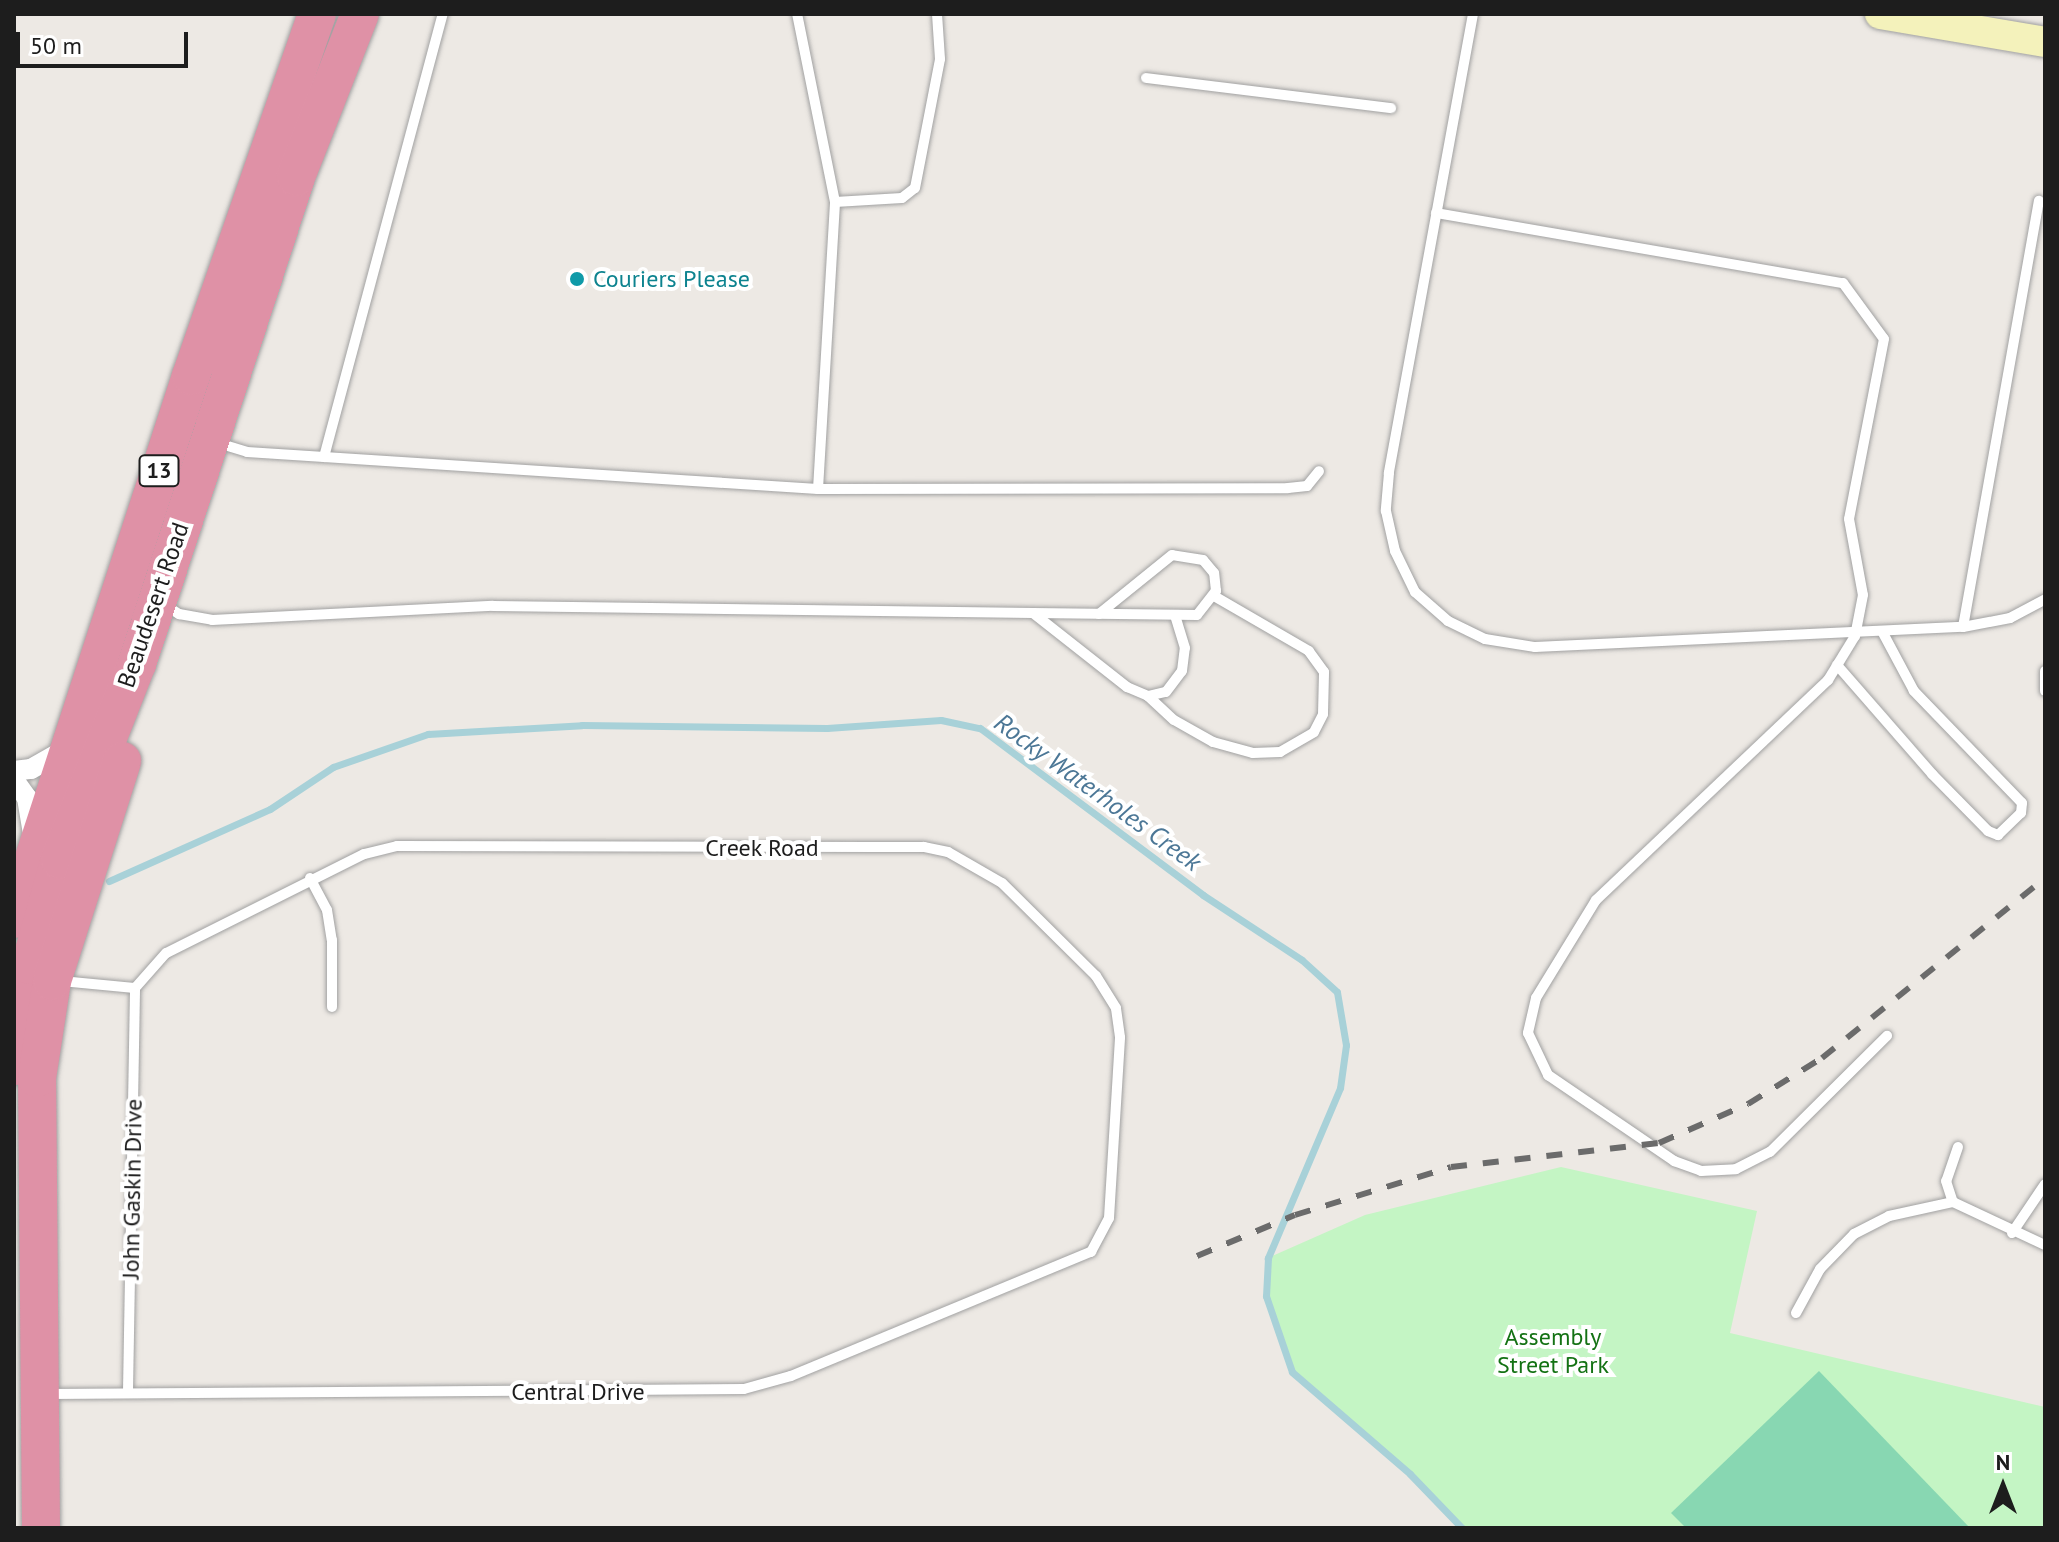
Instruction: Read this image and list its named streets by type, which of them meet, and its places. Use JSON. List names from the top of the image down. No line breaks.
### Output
{"streets":{"highway":["13","Beaudesert Road"],"lane":["Creek Road","John Gaskin Drive","Central Drive"]},"crossings":[["Creek Road","John Gaskin Drive"],["Creek Road","Central Drive"],["John Gaskin Drive","Central Drive"]],"water":["Rocky Waterholes Creek"],"parks":["Assembly Street Park"],"places":["Couriers Please"],"scale_bar":"50 m","north":"top"}
